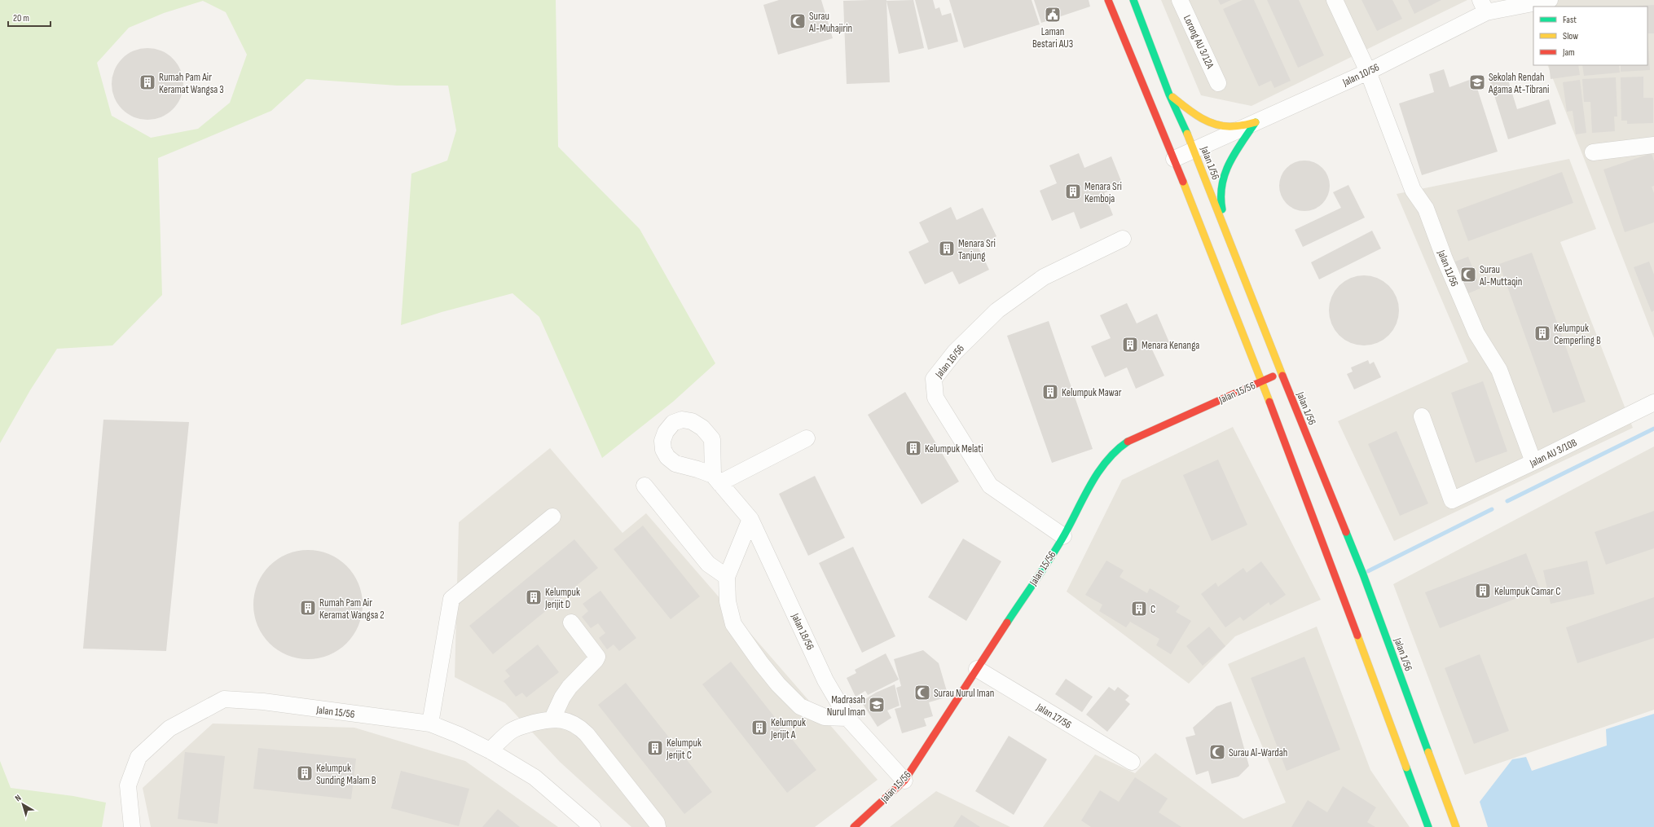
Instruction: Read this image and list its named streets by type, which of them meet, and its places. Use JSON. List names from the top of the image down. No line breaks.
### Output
{"streets":{"main road":["Jalan 1/56","Jalan 15/56"],"street":["Lorong AU 3/12A","Jalan 10/56","Jalan 11/56","Jalan 16/56","Jalan AU 3/10B","Jalan 18/56","Jalan 17/56"]},"crossings":[["Jalan 10/56","Jalan 1/56"],["Jalan 10/56","Jalan 11/56"],["Jalan 1/56","Jalan 15/56"],["Jalan 11/56","Jalan AU 3/10B"],["Jalan 16/56","Jalan 15/56"],["Jalan 15/56","Jalan 18/56"],["Jalan 15/56","Jalan 17/56"]],"places":{"public building":["Laman Bestari AU3"],"mosque":["Surau Al-Muhajirin","Surau Al-Muttaqin","Surau Nurul Iman","Surau Al-Wardah"],"building":["Rumah Pam Air Keramat Wangsa 3","Menara Sri Kemboja","Menara Sri Tanjung","Kelumpuk Cemperling B","Menara Kenanga","Kelumpuk Mawar","Kelumpuk Melati","Kelumpuk Camar C","Kelumpuk Jerijit D","Rumah Pam Air Keramat Wangsa 2","C","Kelumpuk Jerijit A","Kelumpuk Jerijit C","Kelumpuk Sunding Malam B"],"school or university":["Sekolah Rendah Agama At-Tibrani","Madrasah Nurul Iman"]},"legend":["Fast","Slow","Jam"],"scale_bar":"20 m","north":"top left"}
